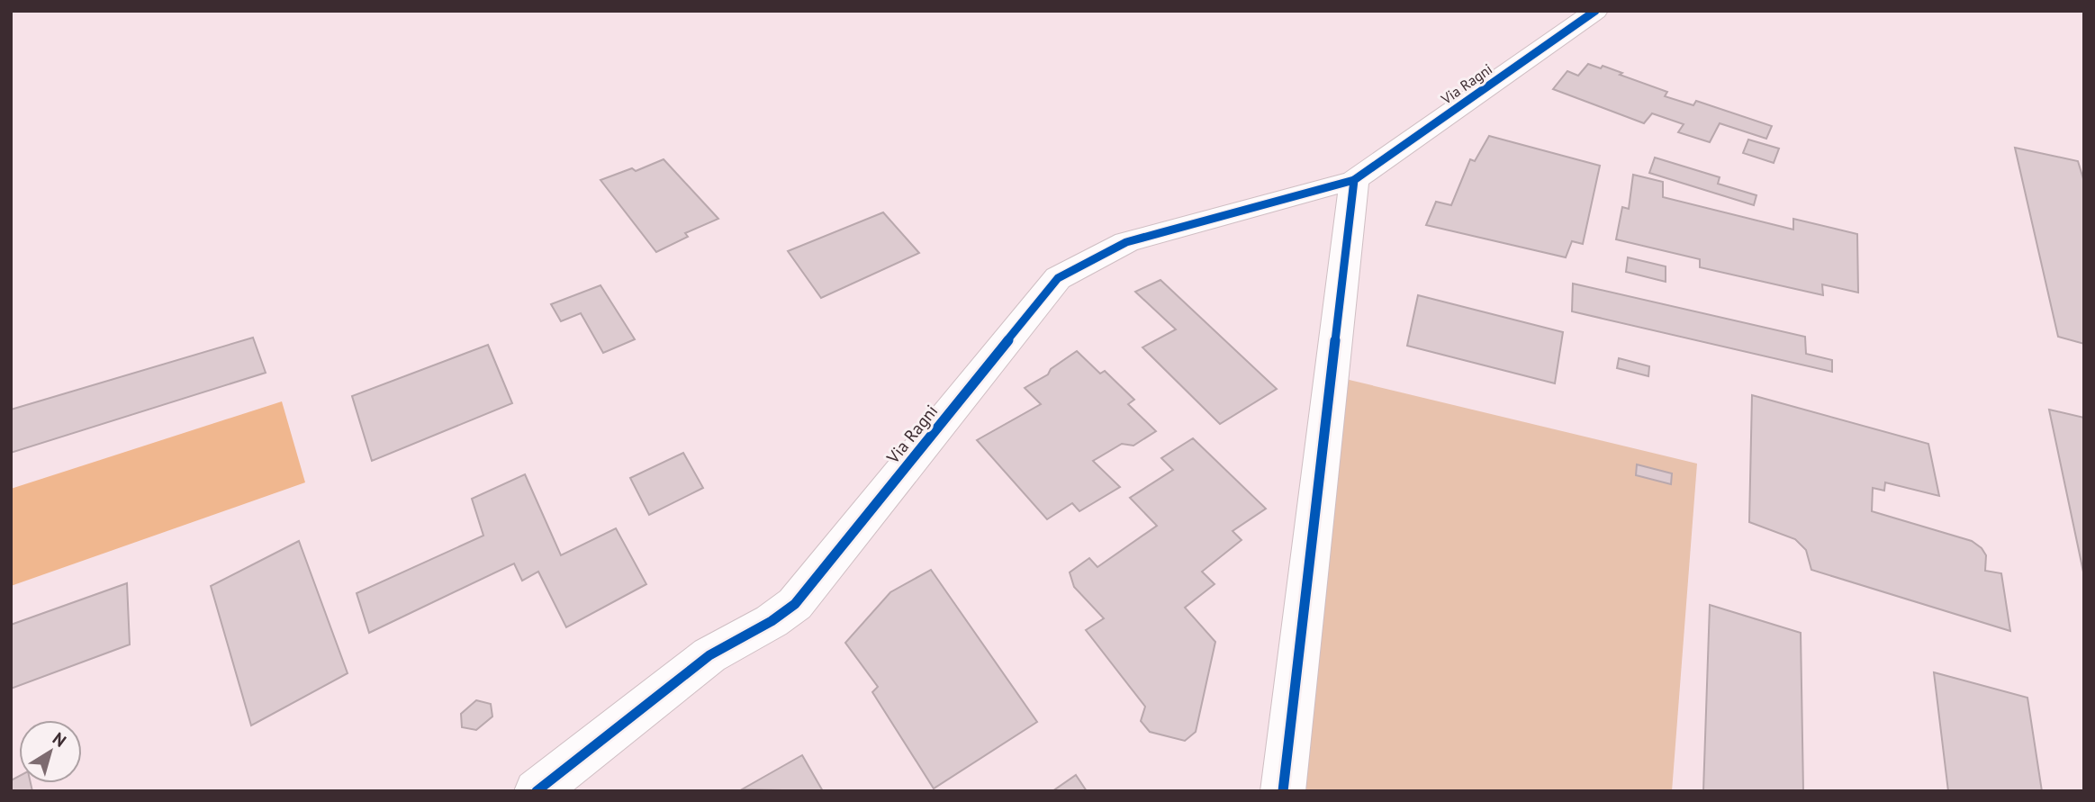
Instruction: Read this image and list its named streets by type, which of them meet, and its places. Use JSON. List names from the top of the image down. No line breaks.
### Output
{"streets":{"street":["Via Ragni"]},"north":"top right"}
